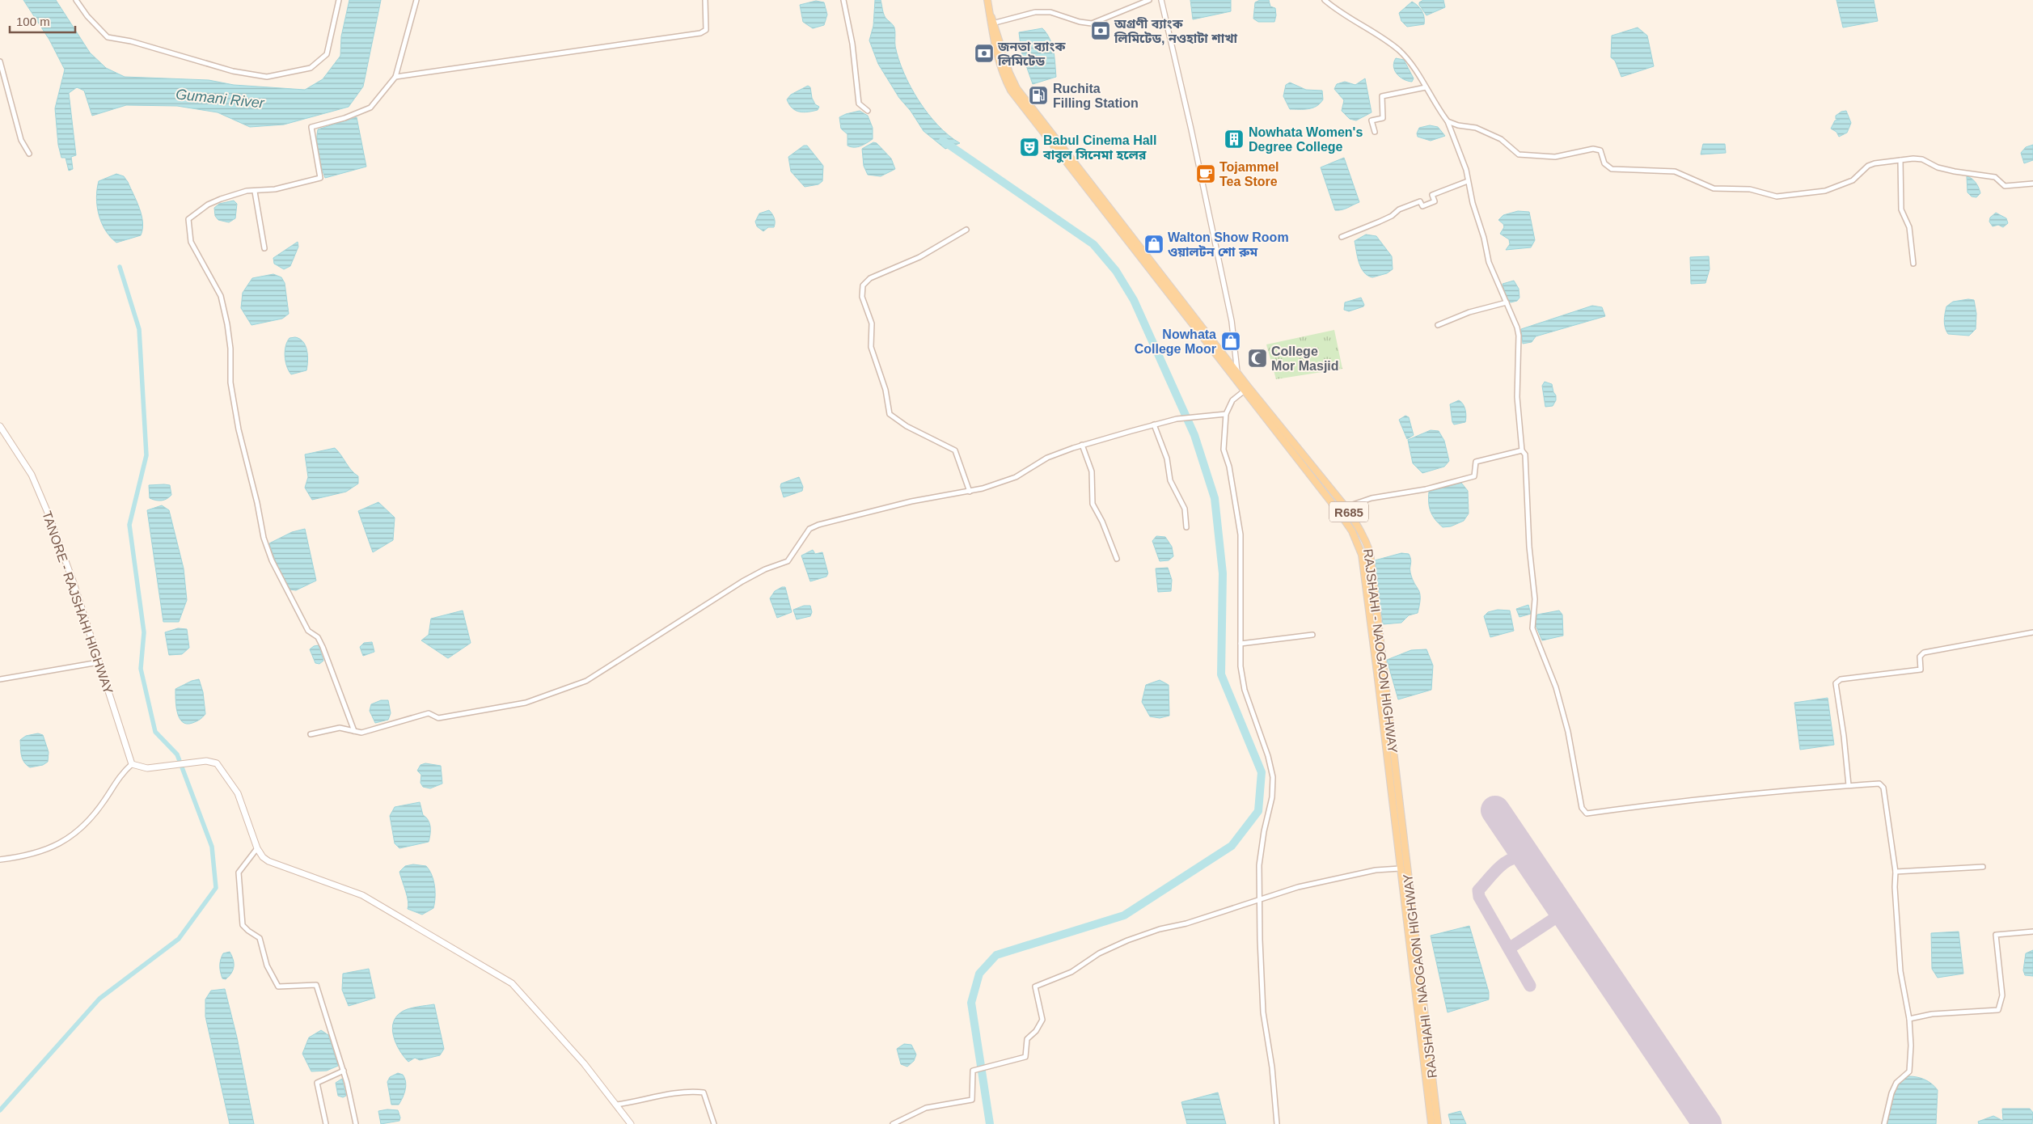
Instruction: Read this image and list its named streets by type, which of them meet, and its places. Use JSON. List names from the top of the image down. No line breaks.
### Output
{"streets":{"main road":["R685","TANORE - RAJSHAHI HIGHWAY","RAJSHAHI - NAOGAON HIGHWAY"]},"water":["Gumani River"],"places":{"bank":["অগ্রণী ব্যাংক লিমিটেড, নওহাটা শাখা","জনতা ব্যাংক লিমিটেড"],"fuel station":["Ruchita Filling Station"],"building":["Nowhata Women's Degree College"],"theatre":["Babul Cinema Hall বাবুল সিনেমা হলের"],"cafe":["Tojammel Tea Store"],"shop":["Walton Show Room ওয়ালটন শো রুম","Nowhata College Moor"],"mosque":["College Mor Masjid"]},"scale_bar":"100 m"}
